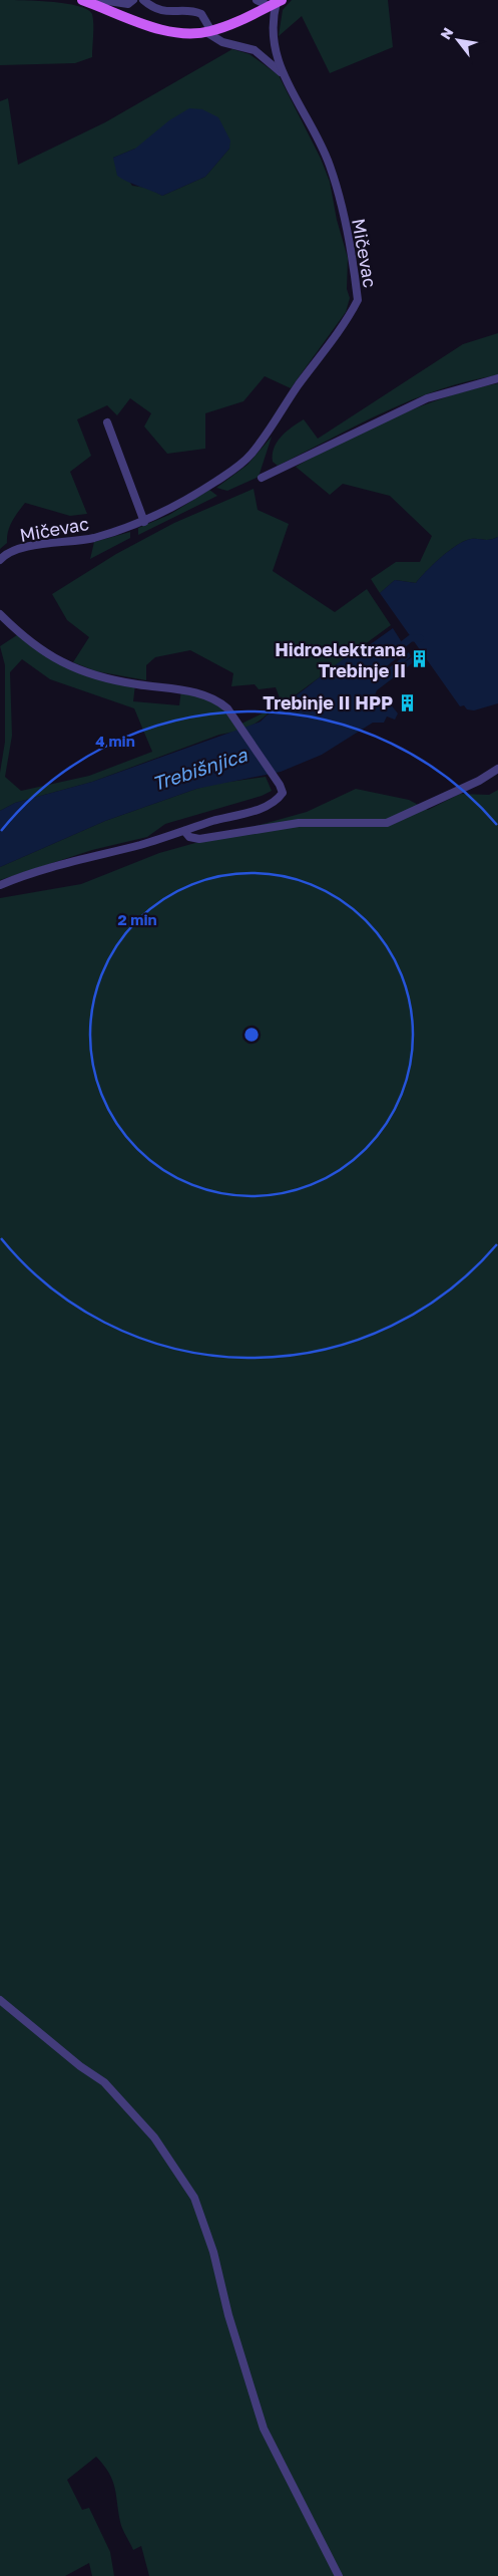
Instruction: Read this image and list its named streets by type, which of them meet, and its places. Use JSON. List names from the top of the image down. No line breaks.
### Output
{"streets":{"street":["Mičevac"]},"water":["Trebišnjica"],"places":{"building":["Hidroelektrana Trebinje II","Trebinje II HPP"]},"north":"top left","rings":["4 min","2 min"]}
